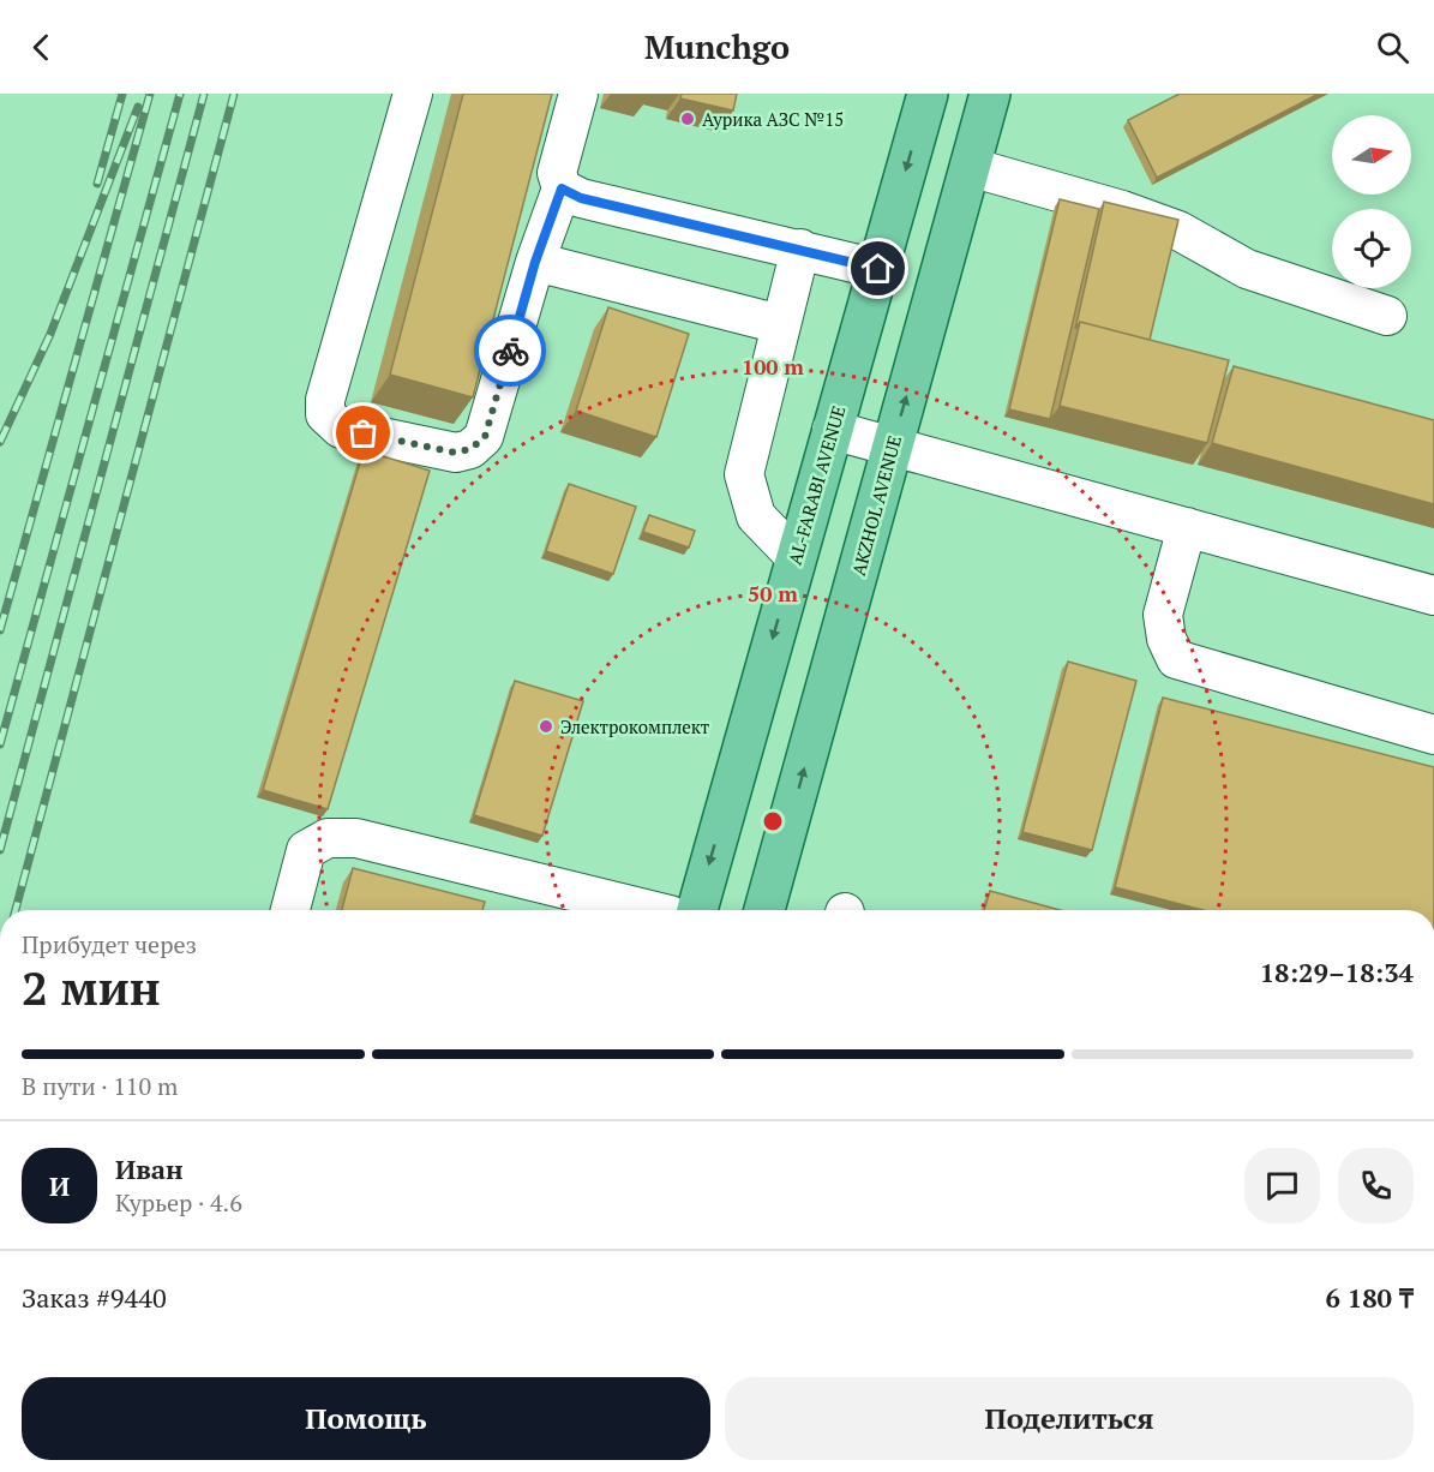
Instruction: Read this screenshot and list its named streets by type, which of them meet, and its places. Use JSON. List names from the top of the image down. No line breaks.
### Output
{"streets":{"main road":["AL-FARABI AVENUE","AKZHOL AVENUE"]},"one_way":["AL-FARABI AVENUE","AKZHOL AVENUE"],"places":["Аурика АЗС №15","Электрокомплект"],"north":"right","page":{"header":"Munchgo","heading":["2 мин","Прибудет через","18:29–18:34"],"panel":["Иван","Курьер · 4.6","Заказ #9440","6 180 ₸"],"bar":"В пути · 110 m","round":"И","buttons":["Помощь","Поделиться"]},"rings":["100 m","50 m"]}
